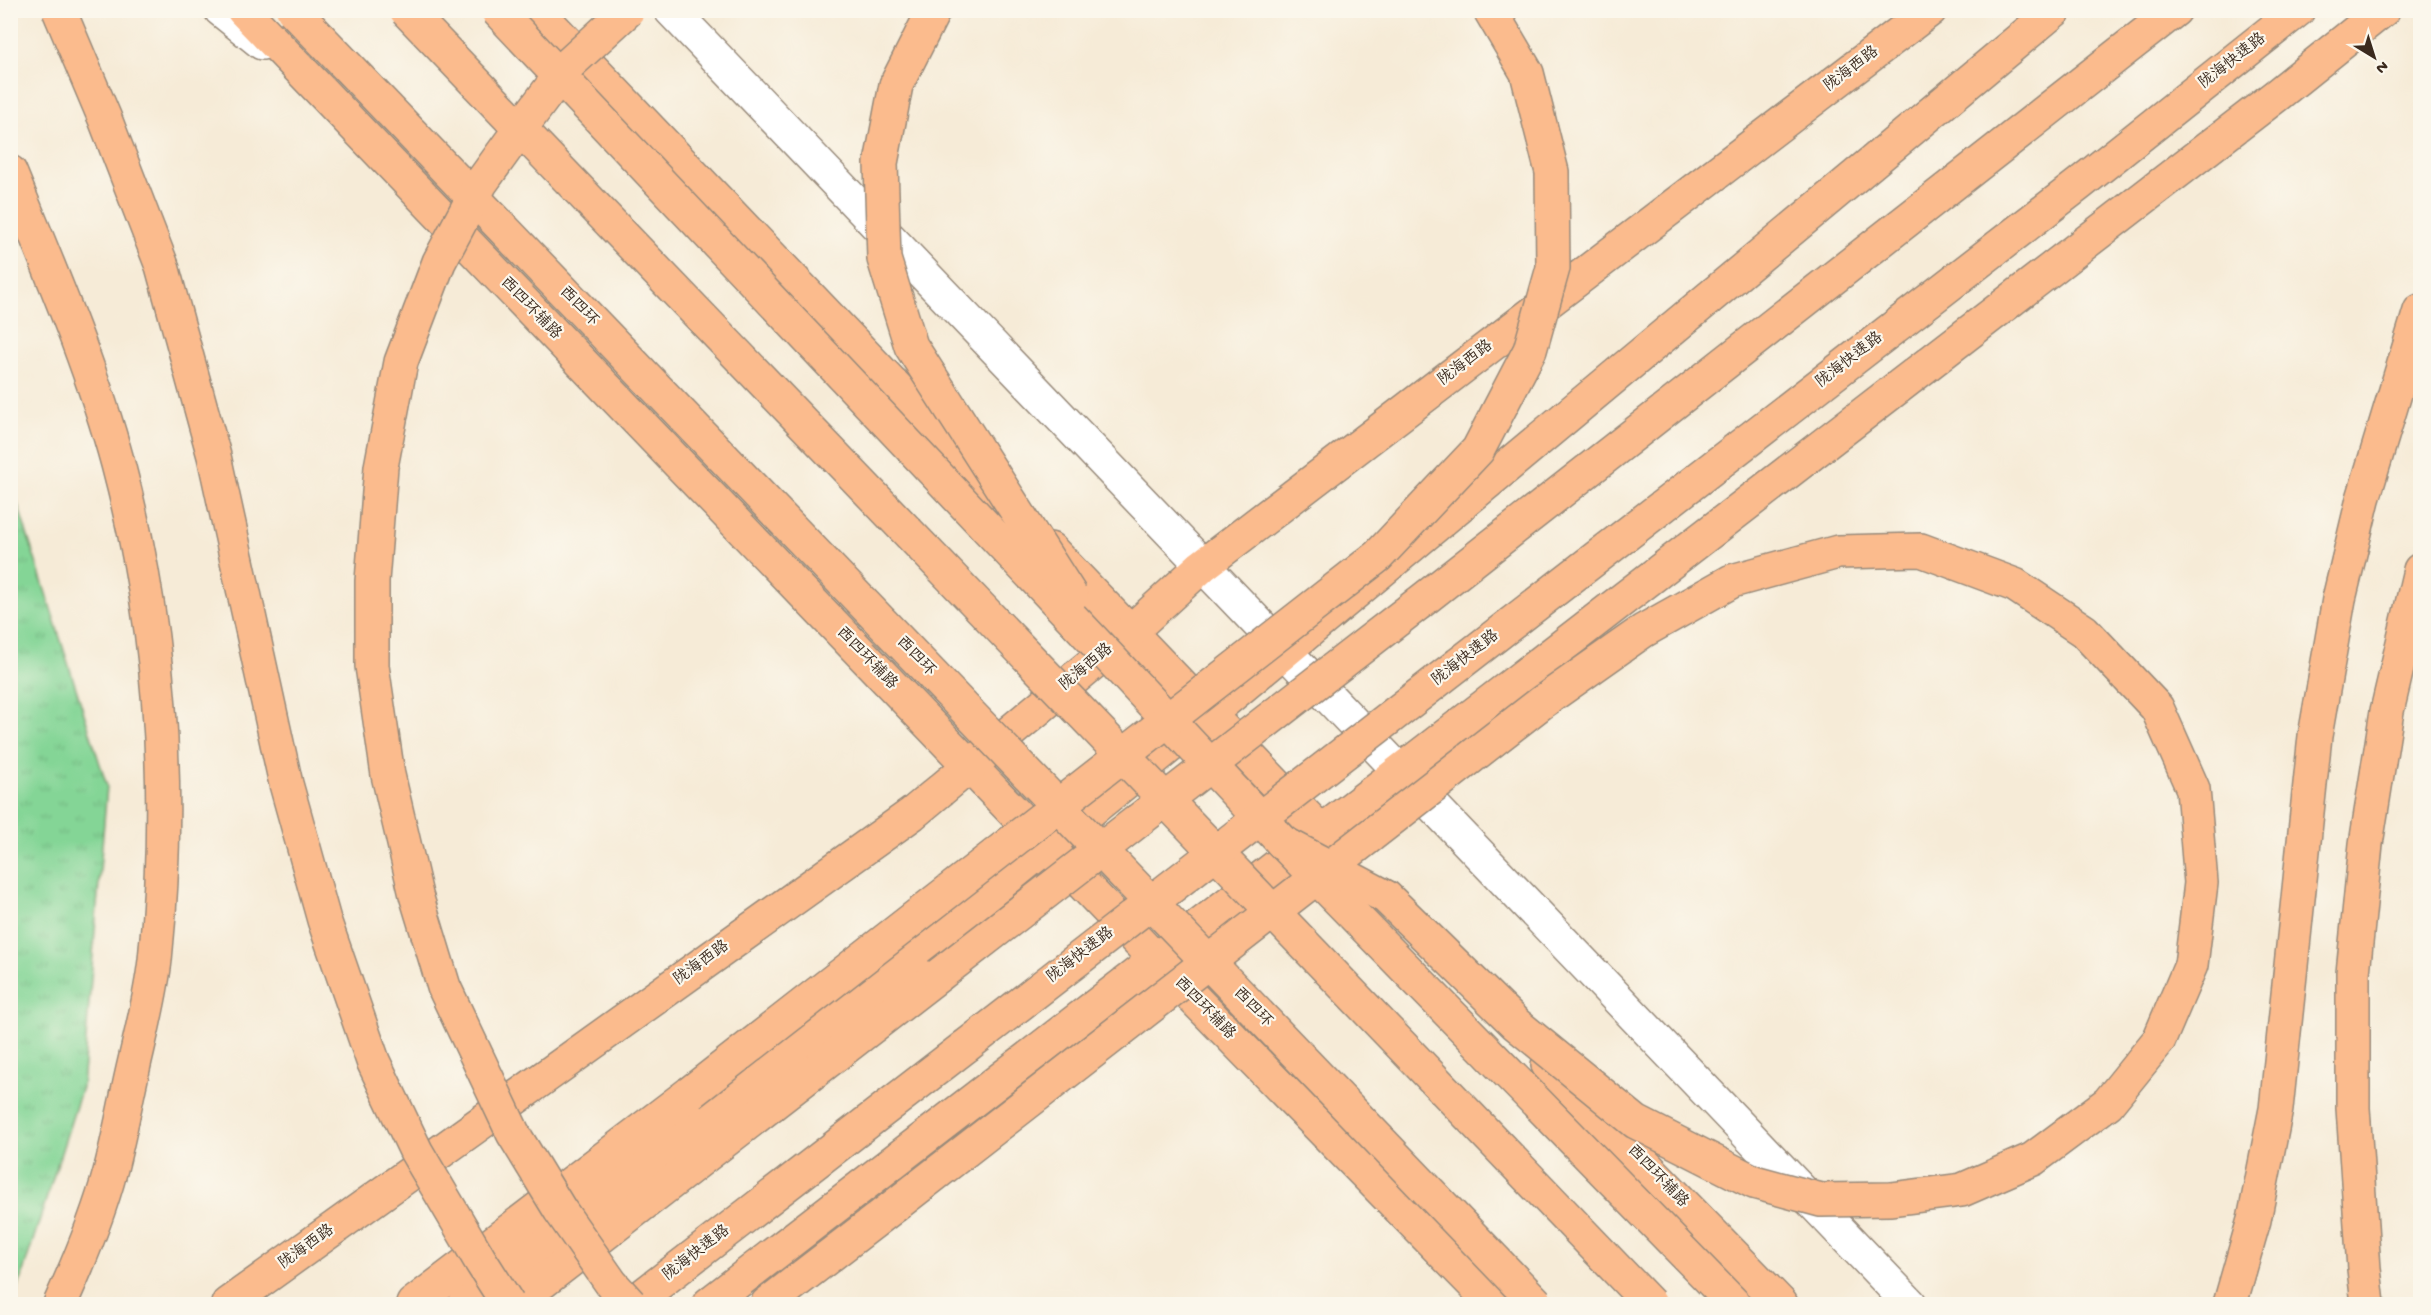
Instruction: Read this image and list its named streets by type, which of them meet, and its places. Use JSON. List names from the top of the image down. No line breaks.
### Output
{"streets":{"main road":["陇海快速路","陇海西路","西四环","西四环辅路"]},"crossings":[["陇海西路","西四环辅路"]],"north":"bottom right"}
